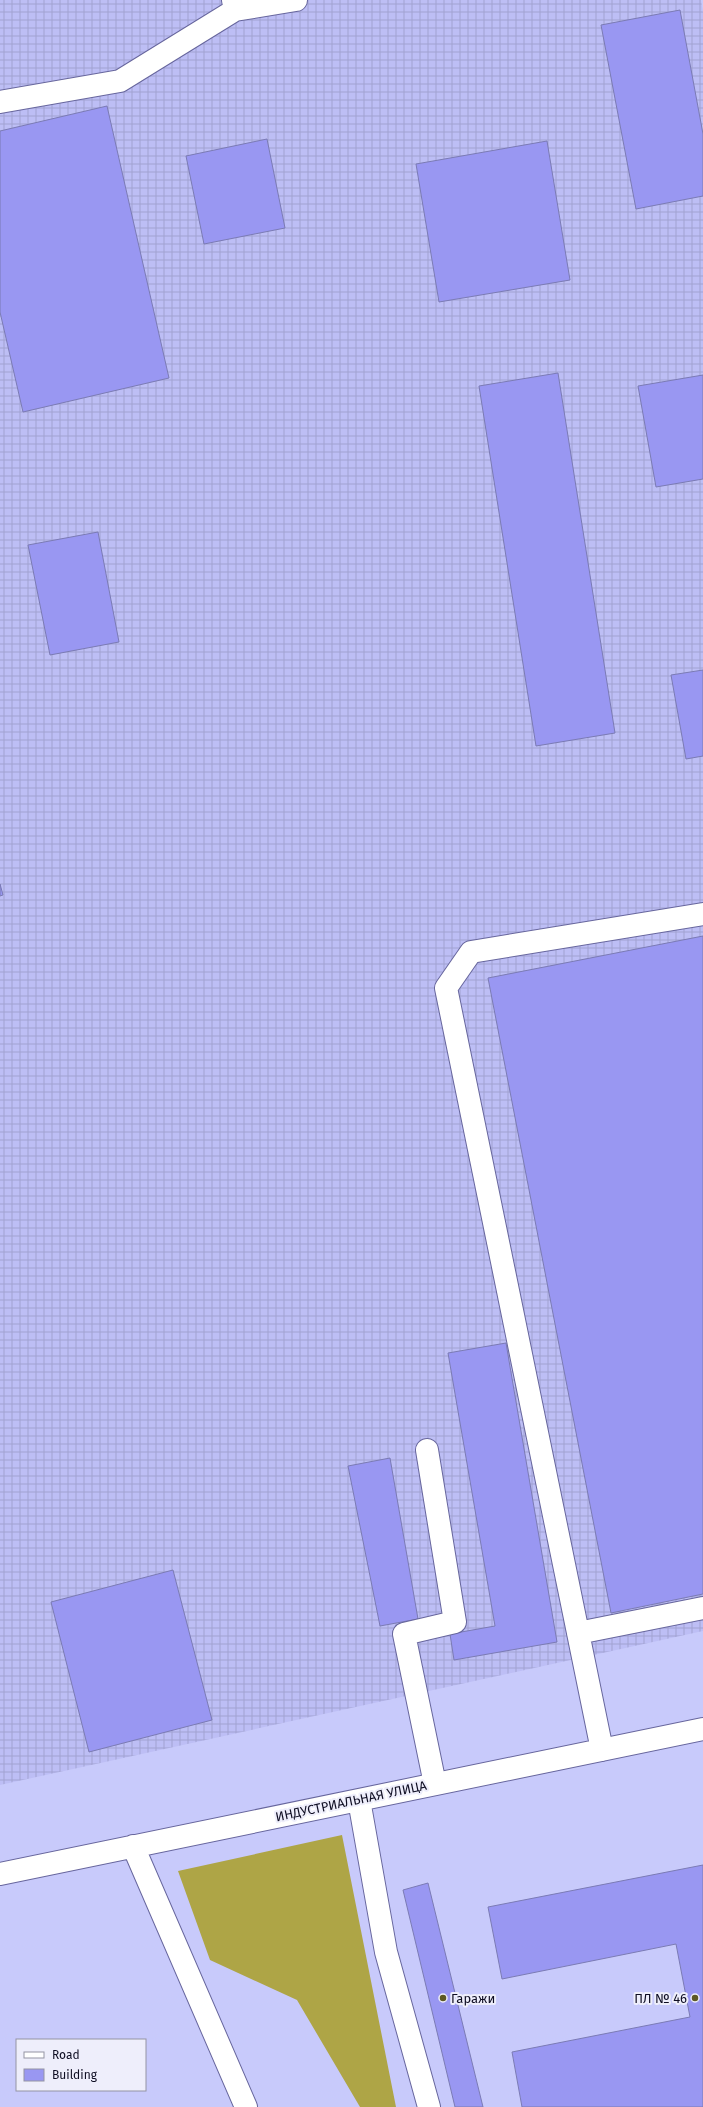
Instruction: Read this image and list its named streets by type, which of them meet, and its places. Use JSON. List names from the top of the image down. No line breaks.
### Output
{"streets":{"street":["ИНДУСТРИАЛЬНАЯ УЛИЦА"]},"places":["Гаражи","ПЛ № 46"],"legend":["Road","Building"]}
